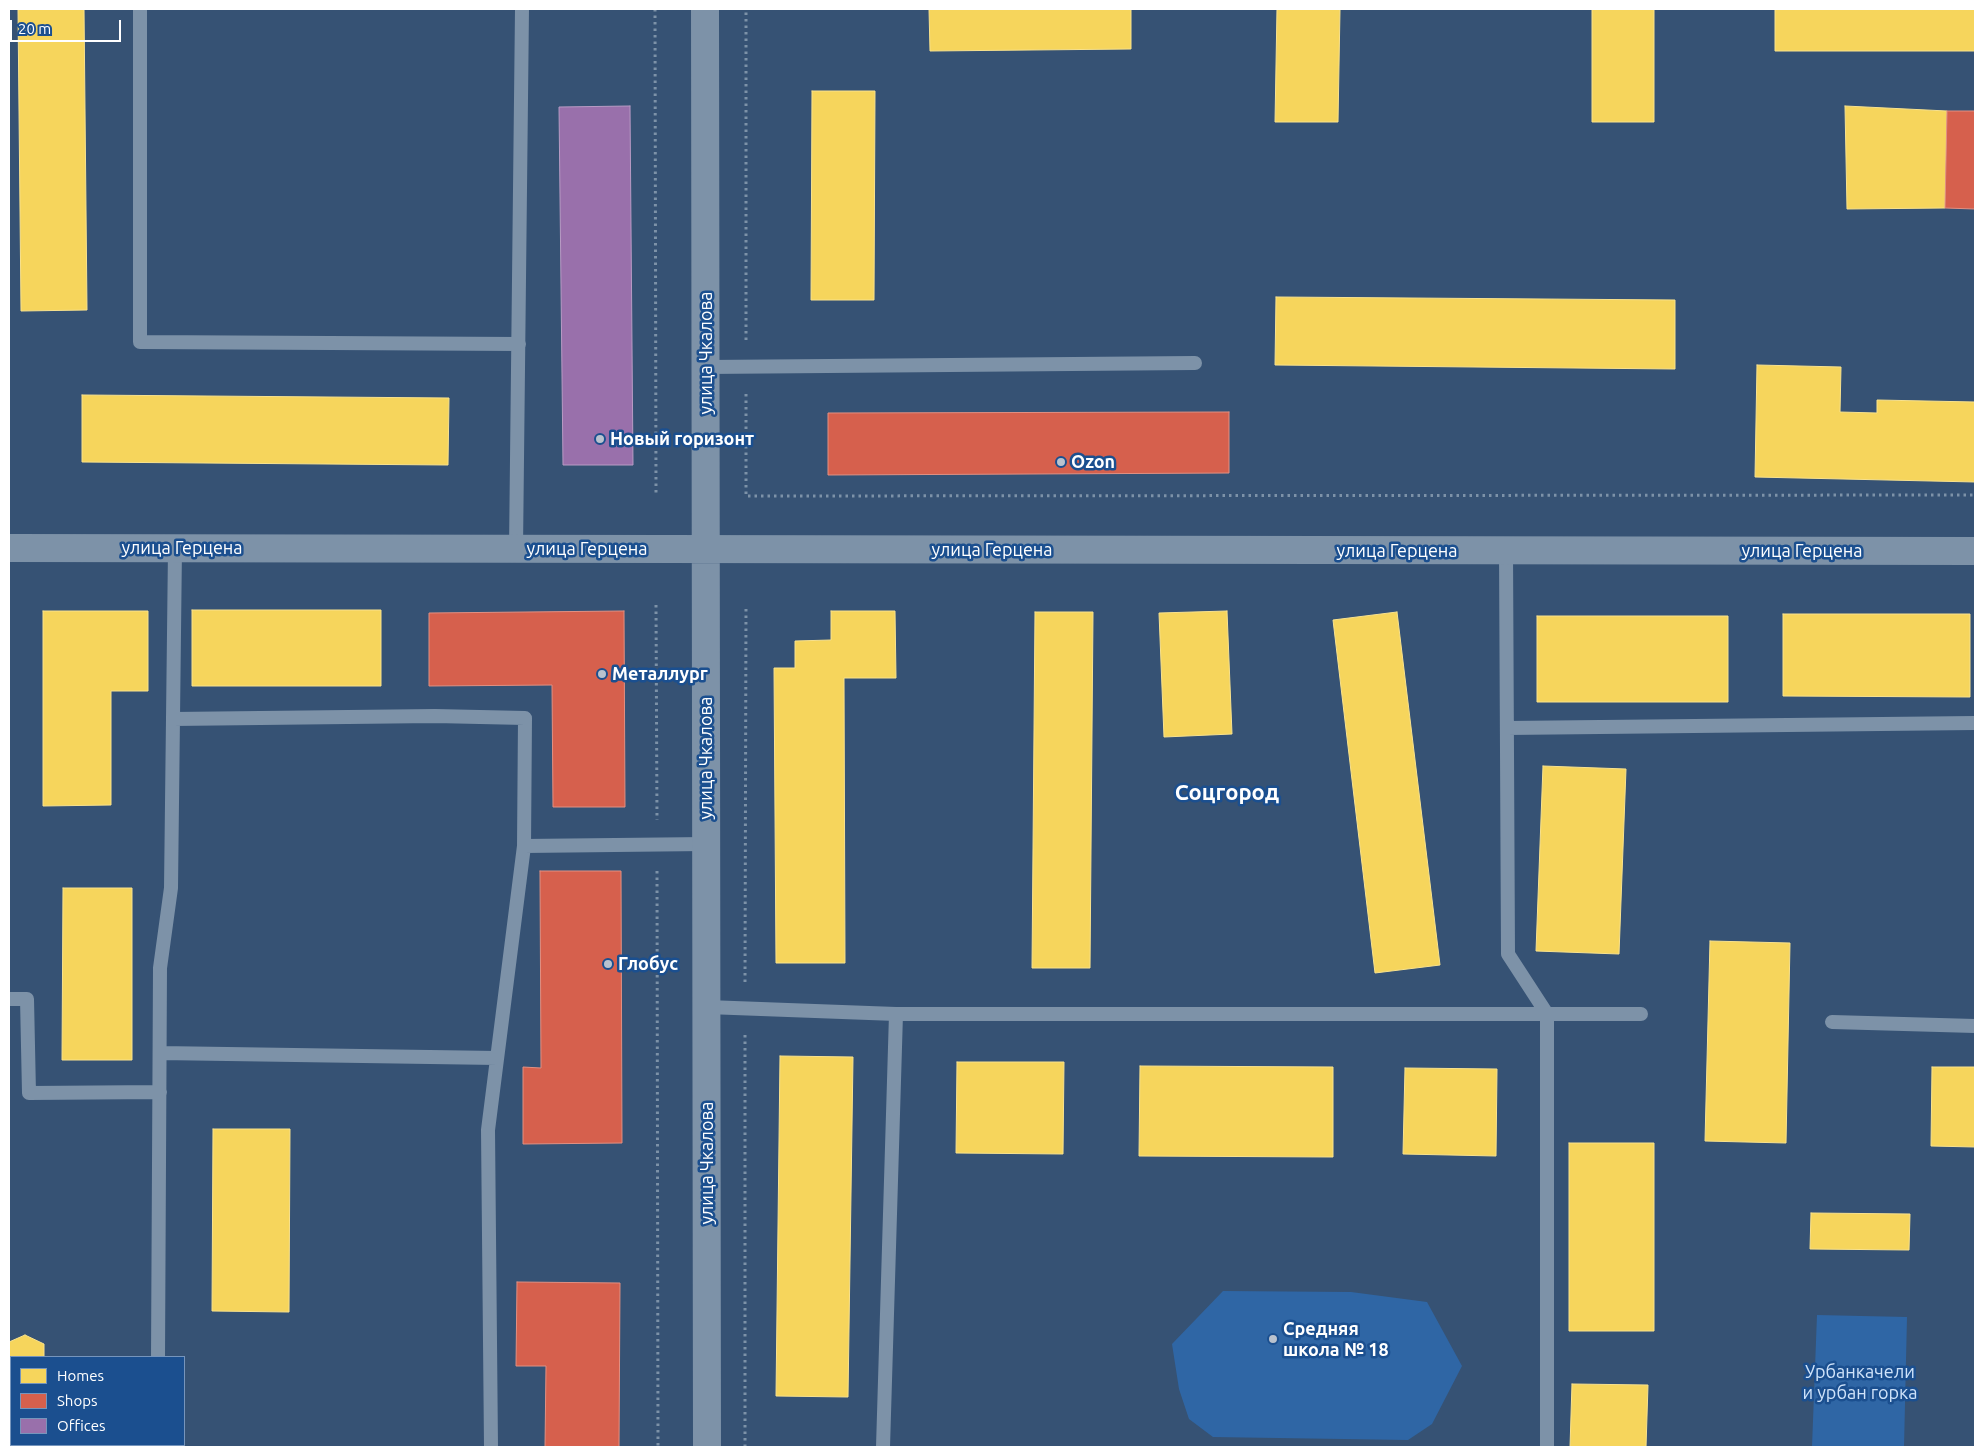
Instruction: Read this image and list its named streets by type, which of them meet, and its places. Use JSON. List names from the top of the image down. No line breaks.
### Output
{"streets":{"street":["улица Чкалова","улица Герцена"]},"crossings":[["улица Чкалова","улица Герцена"]],"districts":["Соцгород"],"parks":["Урбанкачели и урбан горка"],"places":["Новый горизонт","Ozon","Металлург","Глобус","Средняя школа № 18"],"legend":["Homes","Shops","Offices"],"scale_bar":"20 m"}
